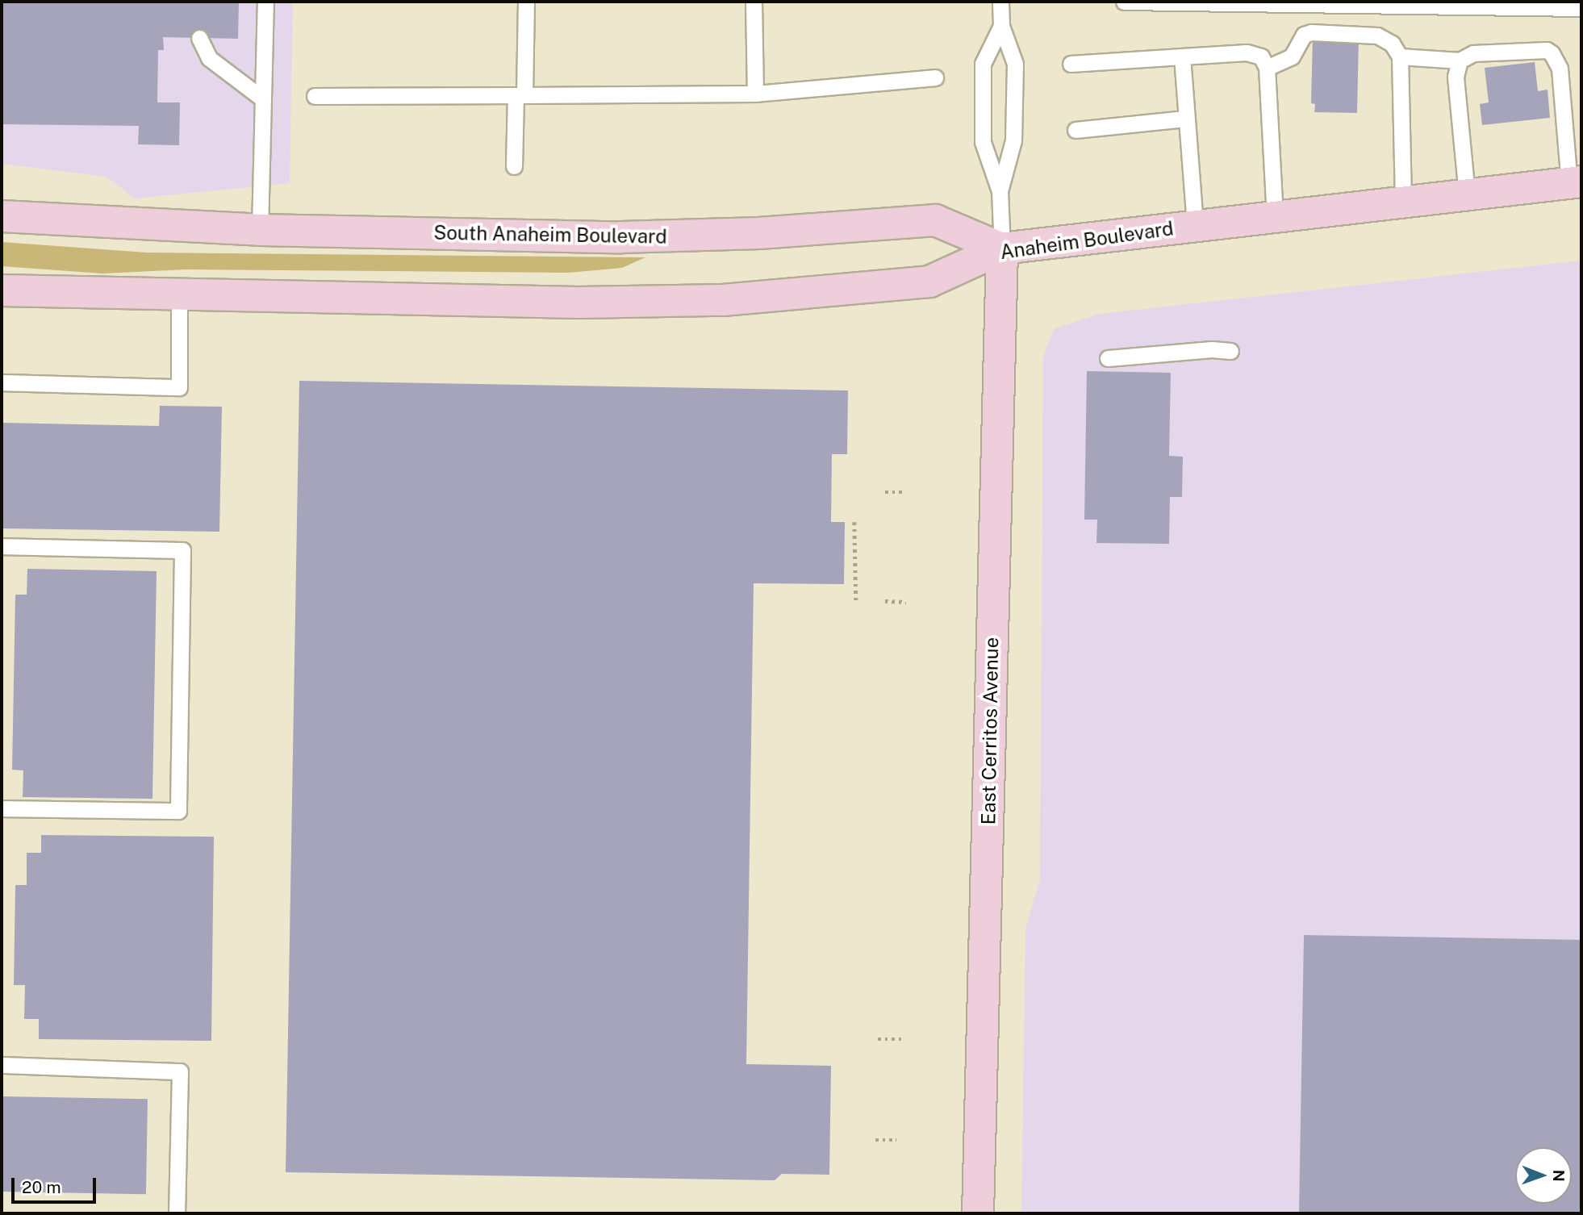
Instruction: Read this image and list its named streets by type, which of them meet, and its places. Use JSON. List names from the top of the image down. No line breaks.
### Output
{"streets":{"main road":["South Anaheim Boulevard","Anaheim Boulevard","East Cerritos Avenue"]},"crossings":[["South Anaheim Boulevard","Anaheim Boulevard"],["South Anaheim Boulevard","East Cerritos Avenue"],["Anaheim Boulevard","East Cerritos Avenue"]],"scale_bar":"20 m","north":"right"}
